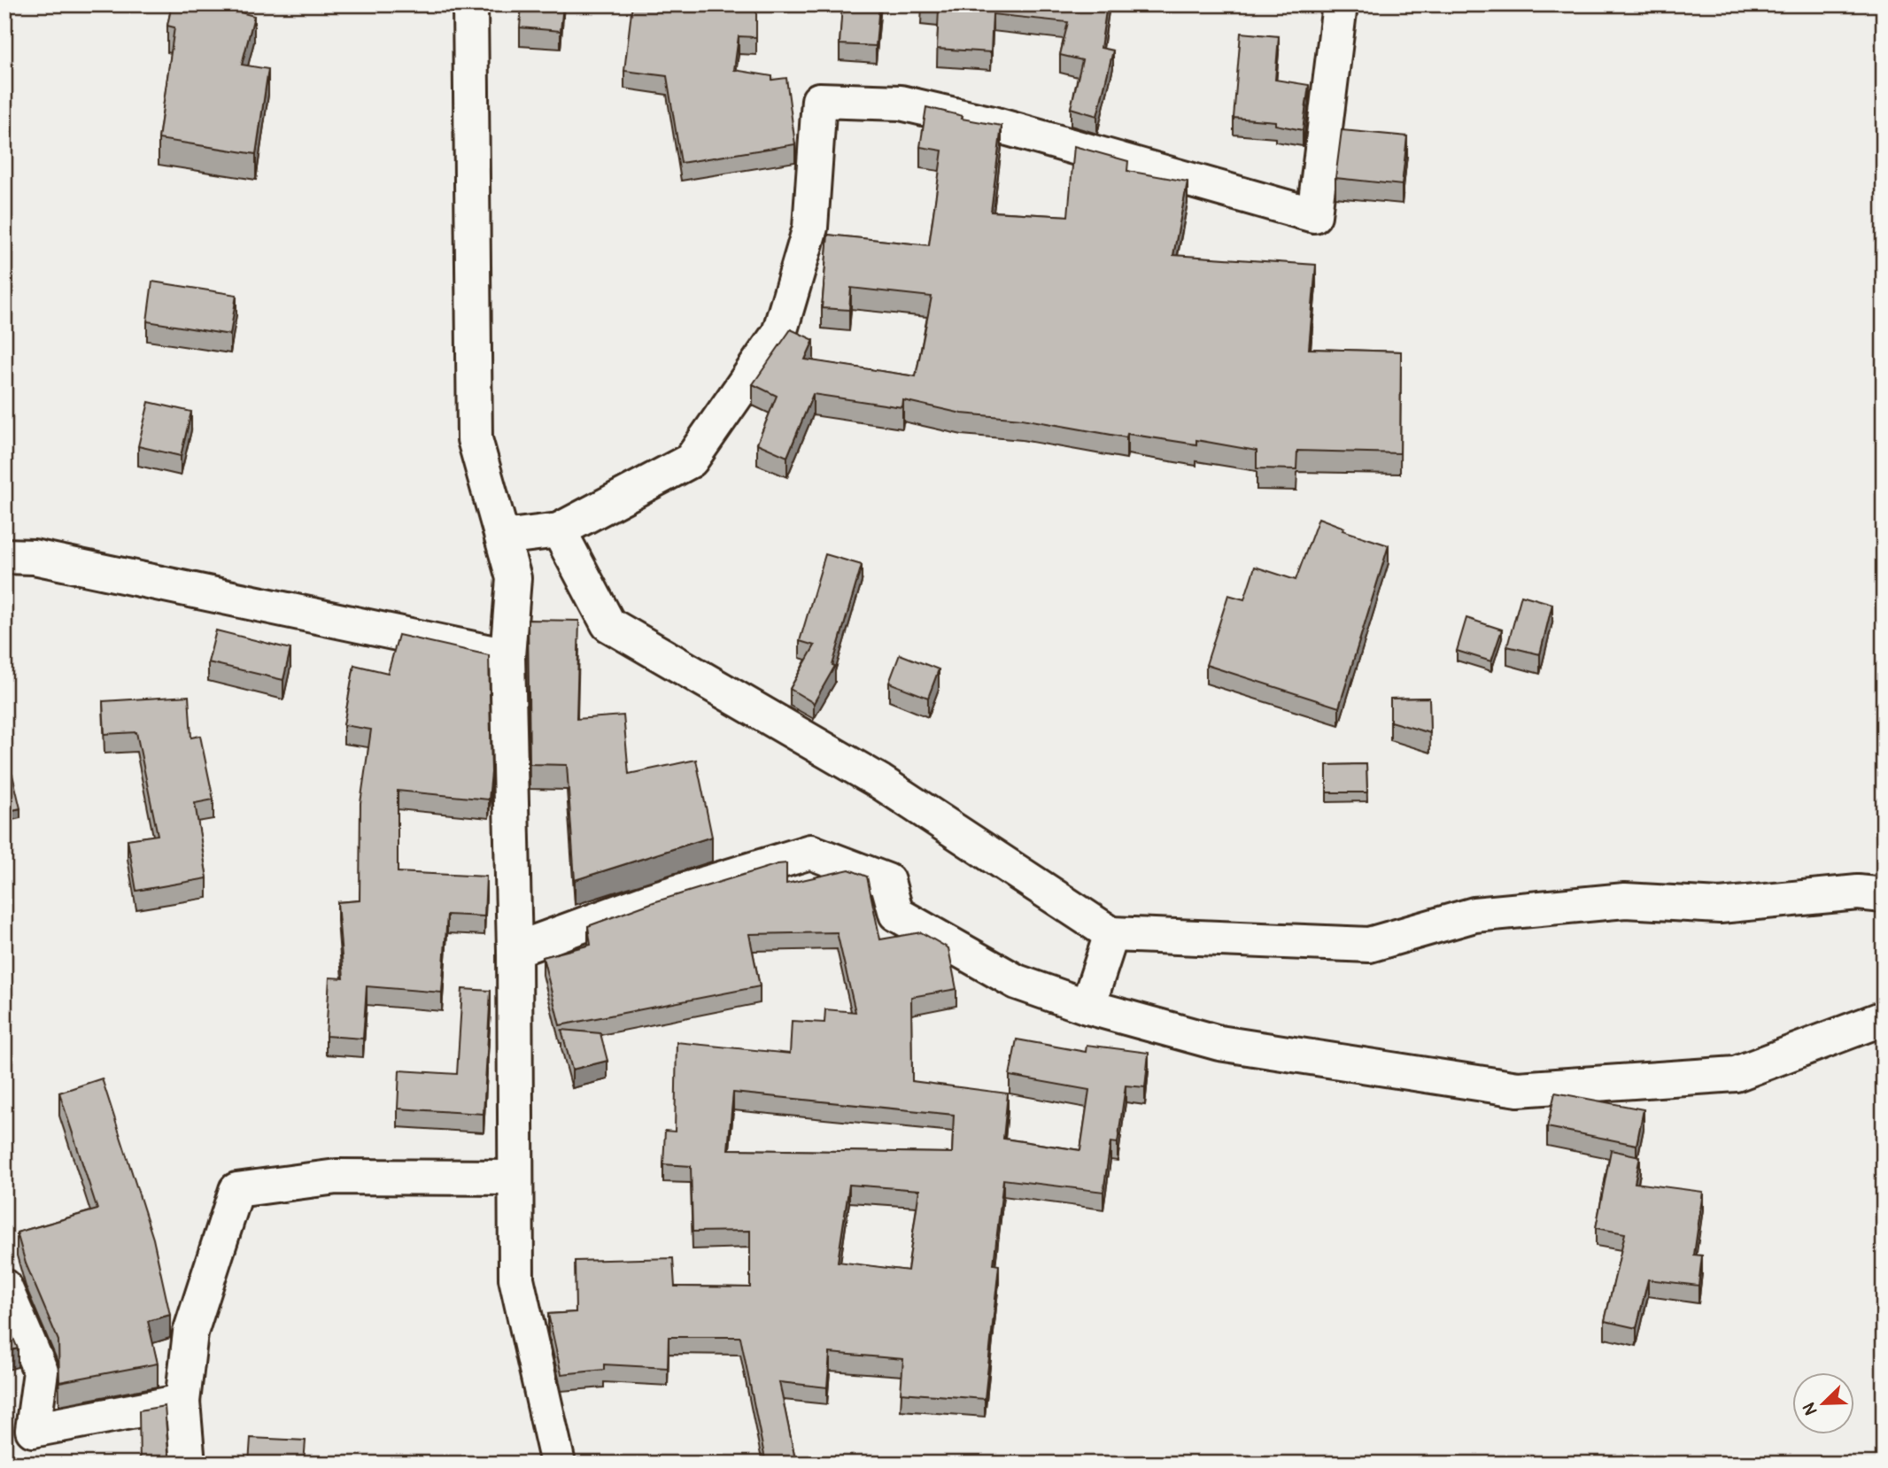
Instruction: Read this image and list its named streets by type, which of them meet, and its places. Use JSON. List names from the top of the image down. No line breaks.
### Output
{"north":"bottom left"}
